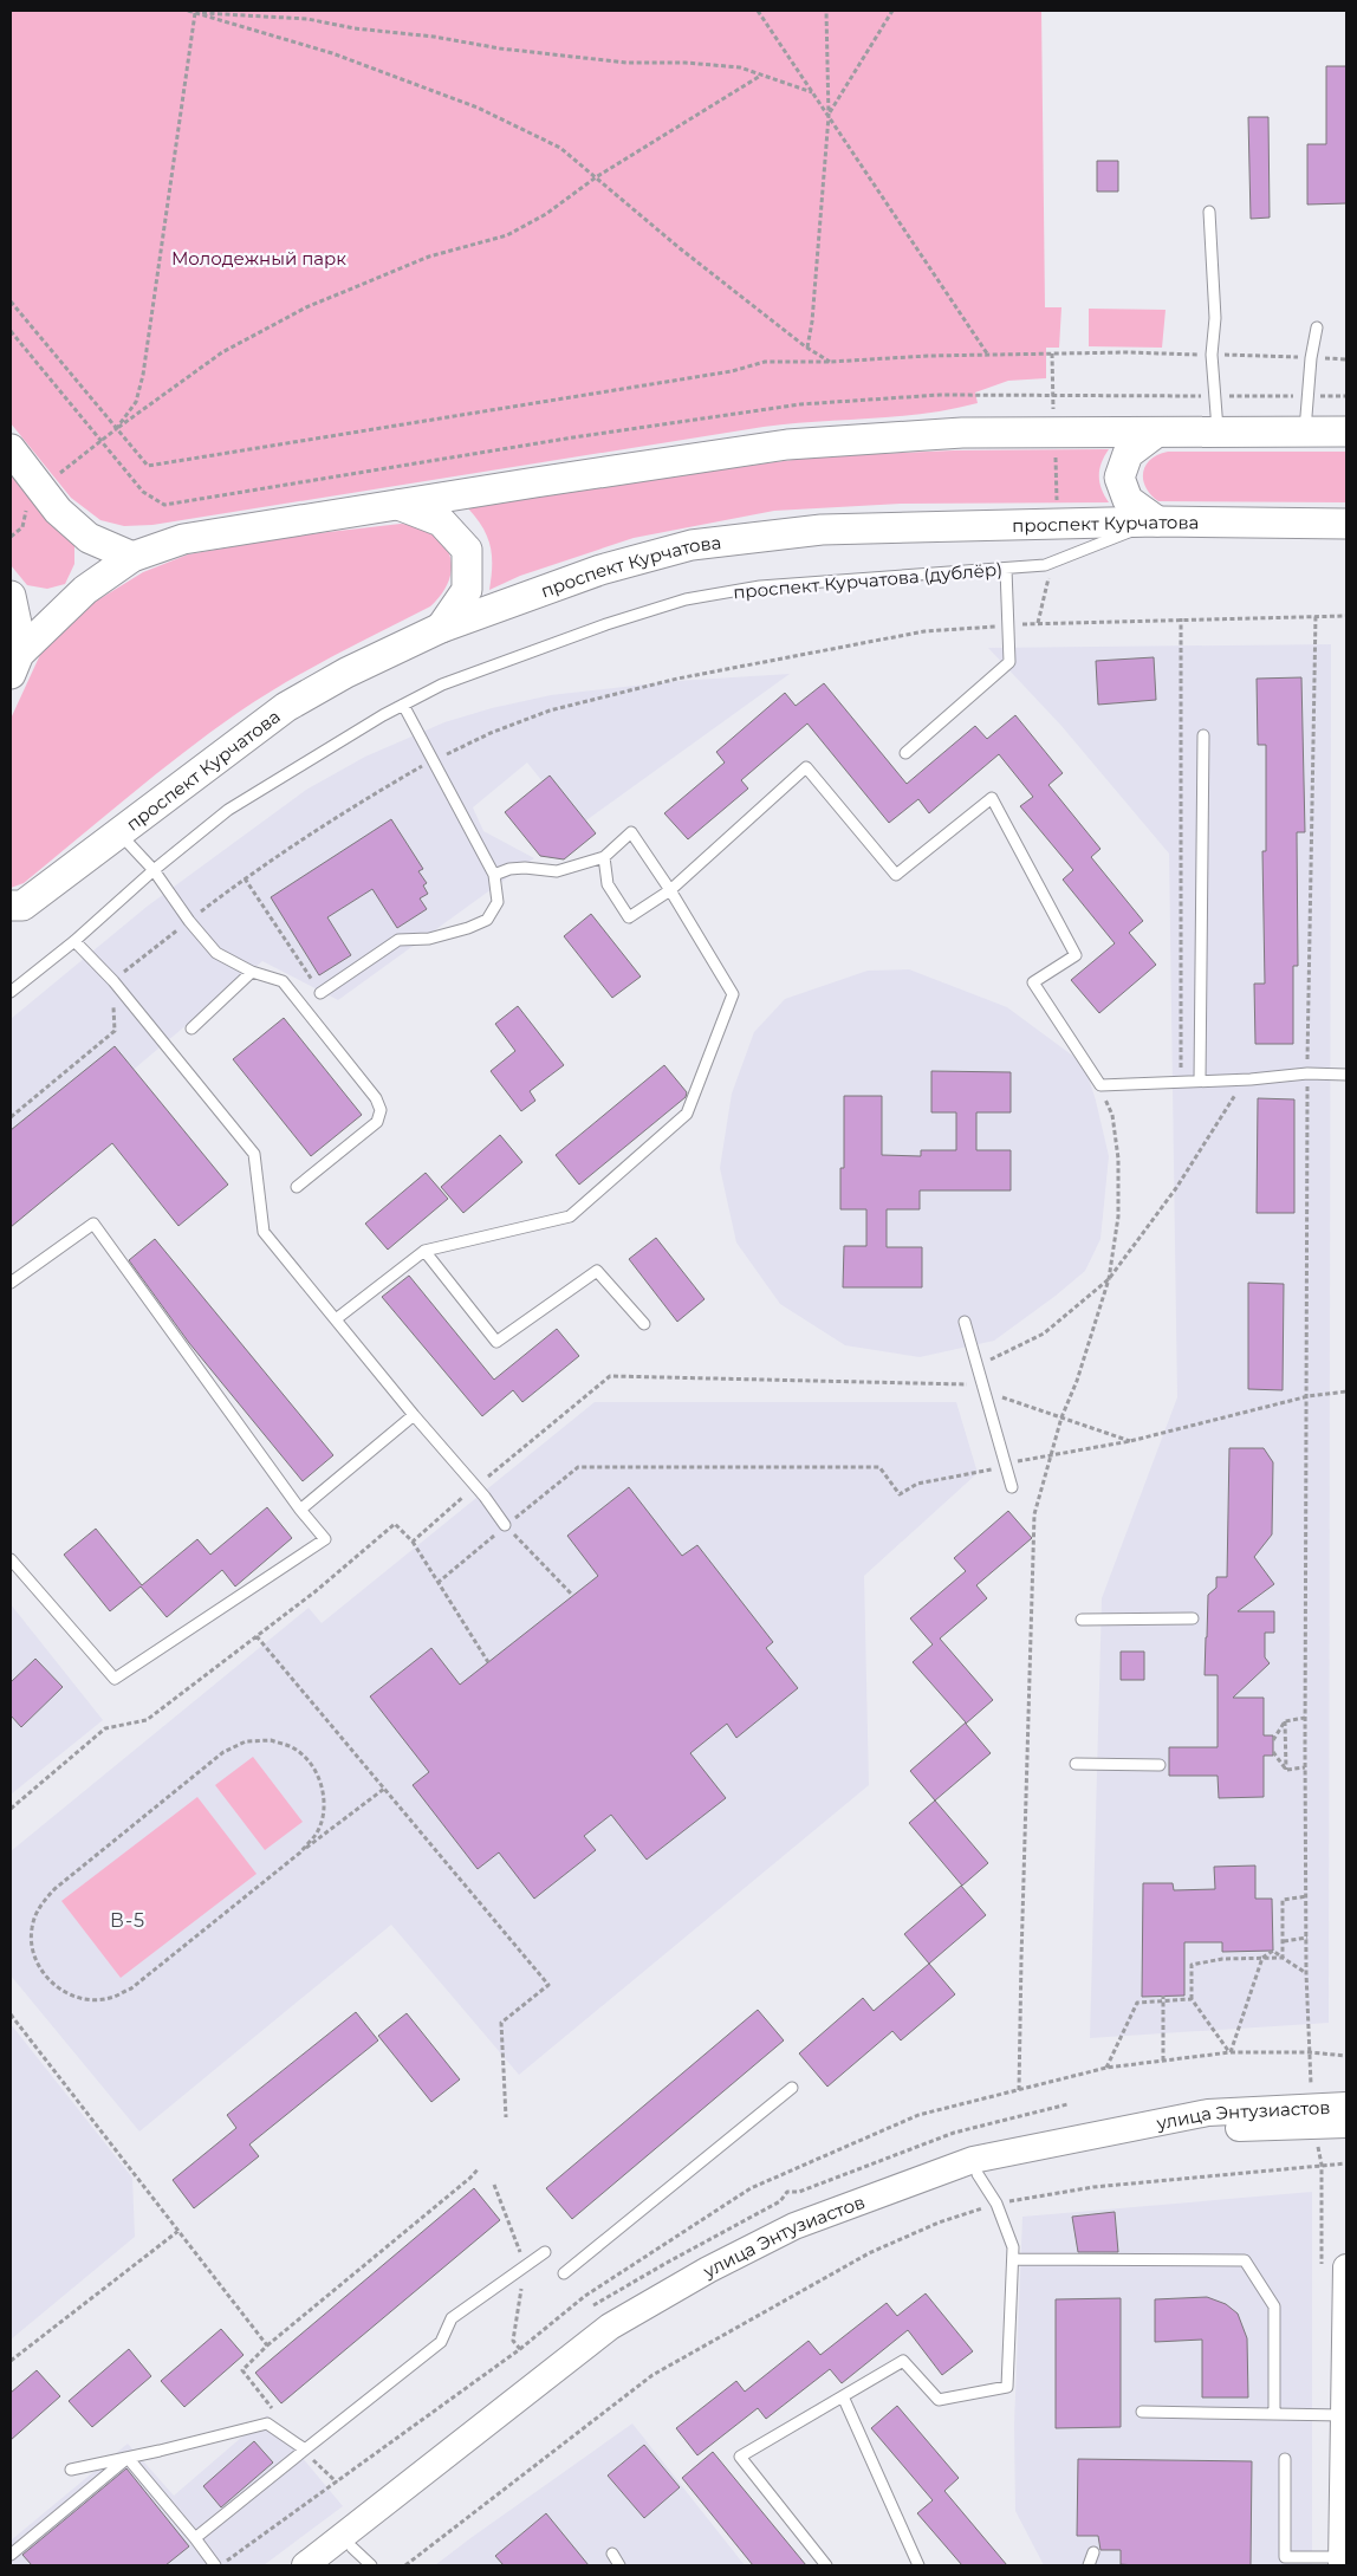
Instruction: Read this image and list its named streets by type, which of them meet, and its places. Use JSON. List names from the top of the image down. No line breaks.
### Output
{"streets":{"main road":["проспект Курчатова"],"street":["улица Энтузиастов"],"lane":["проспект Курчатова (дублёр)"]},"crossings":[["проспект Курчатова","проспект Курчатова (дублёр)"]],"districts":["В-5"],"parks":["Молодежный парк"]}
